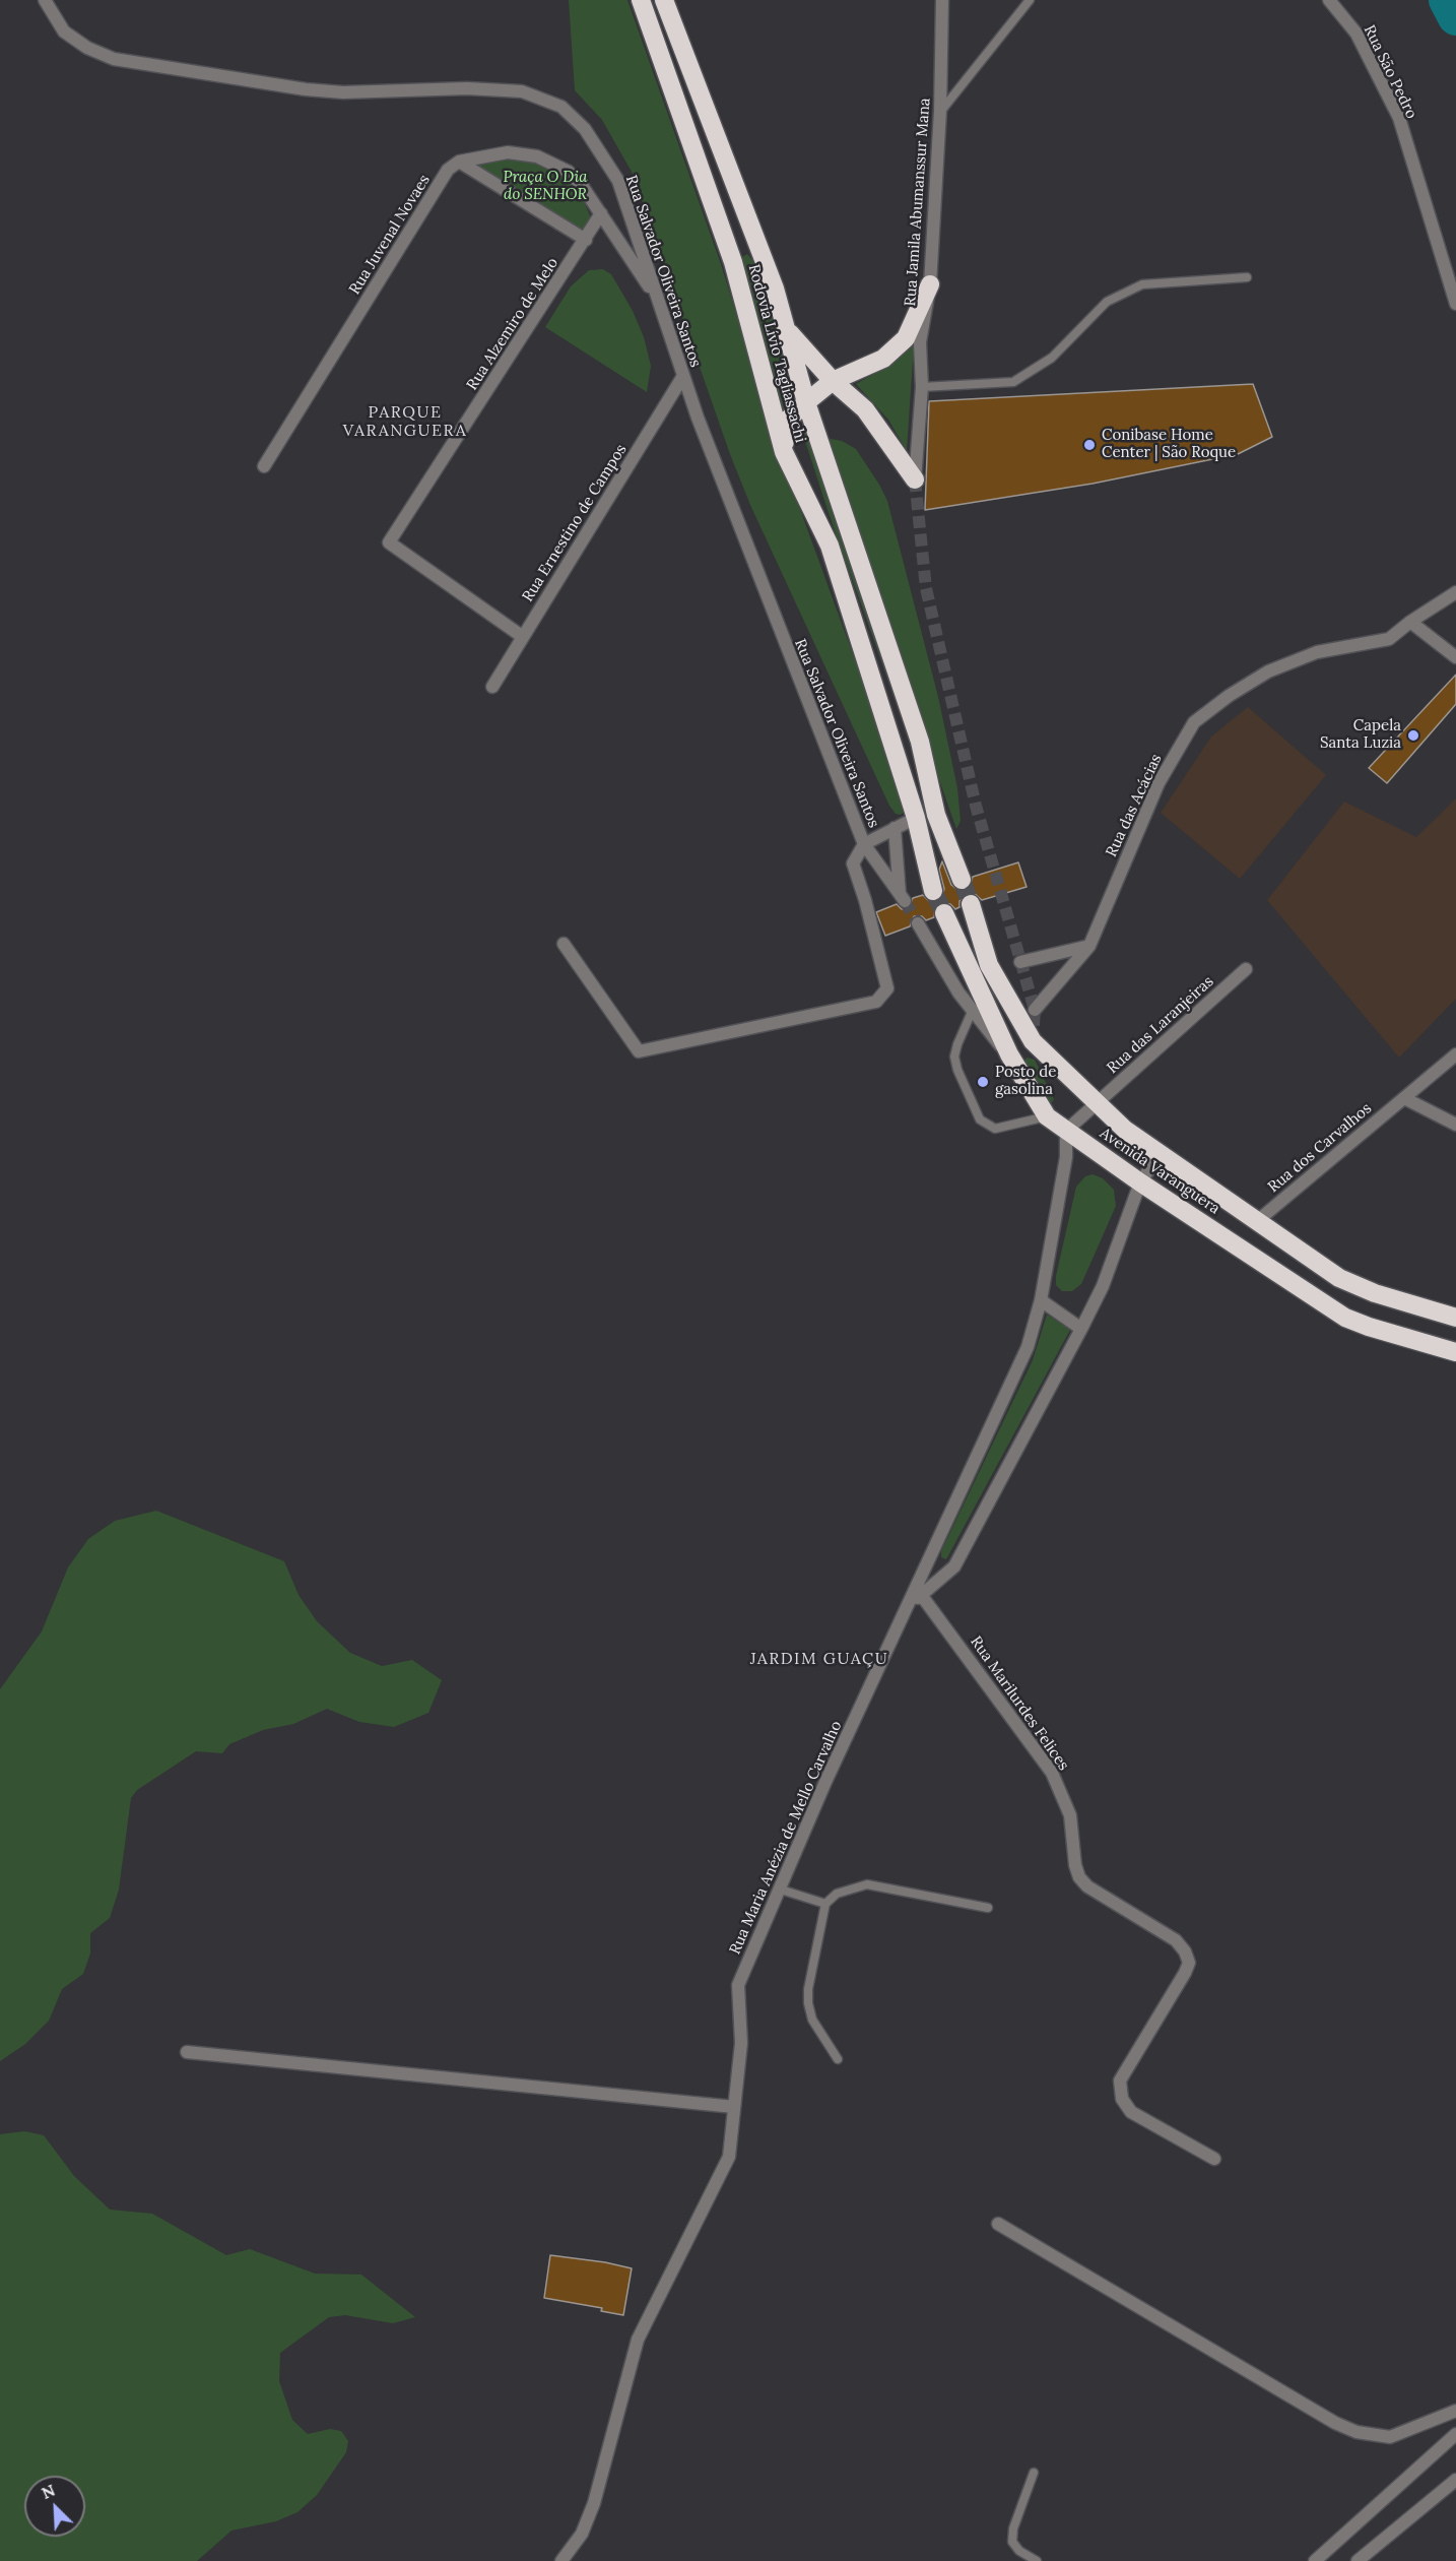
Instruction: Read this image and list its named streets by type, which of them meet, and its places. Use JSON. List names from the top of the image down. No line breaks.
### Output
{"streets":{"highway":["Rodovia Lívio Tagliassachi","Avenida Varanguera"],"street":["Rua São Pedro","Rua Jamila Abumanssur Mana","Rua Juvenal Novaes","Rua Salvador Oliveira Santos","Rua Alzemiro de Melo","Rua Ernestino de Campos","Rua das Acácias","Rua das Laranjeiras","Rua dos Carvalhos","Rua Marilurdes Felices","Rua Maria Anézia de Mello Carvalho"]},"crossings":[["Rua Salvador Oliveira Santos","Rua Ernestino de Campos"],["Rua Alzemiro de Melo","Rua Ernestino de Campos"],["Rua das Laranjeiras","Avenida Varanguera"],["Rua das Laranjeiras","Rua Maria Anézia de Mello Carvalho"],["Rua dos Carvalhos","Avenida Varanguera"],["Avenida Varanguera","Rua Maria Anézia de Mello Carvalho"],["Rua Marilurdes Felices","Rua Maria Anézia de Mello Carvalho"]],"districts":["PARQUE VARANGUERA","JARDIM GUAÇU"],"parks":["Praça O Dia do SENHOR"],"places":["Conibase Home Center | São Roque","Capela Santa Luzia","Posto de gasolina"],"north":"top left"}
